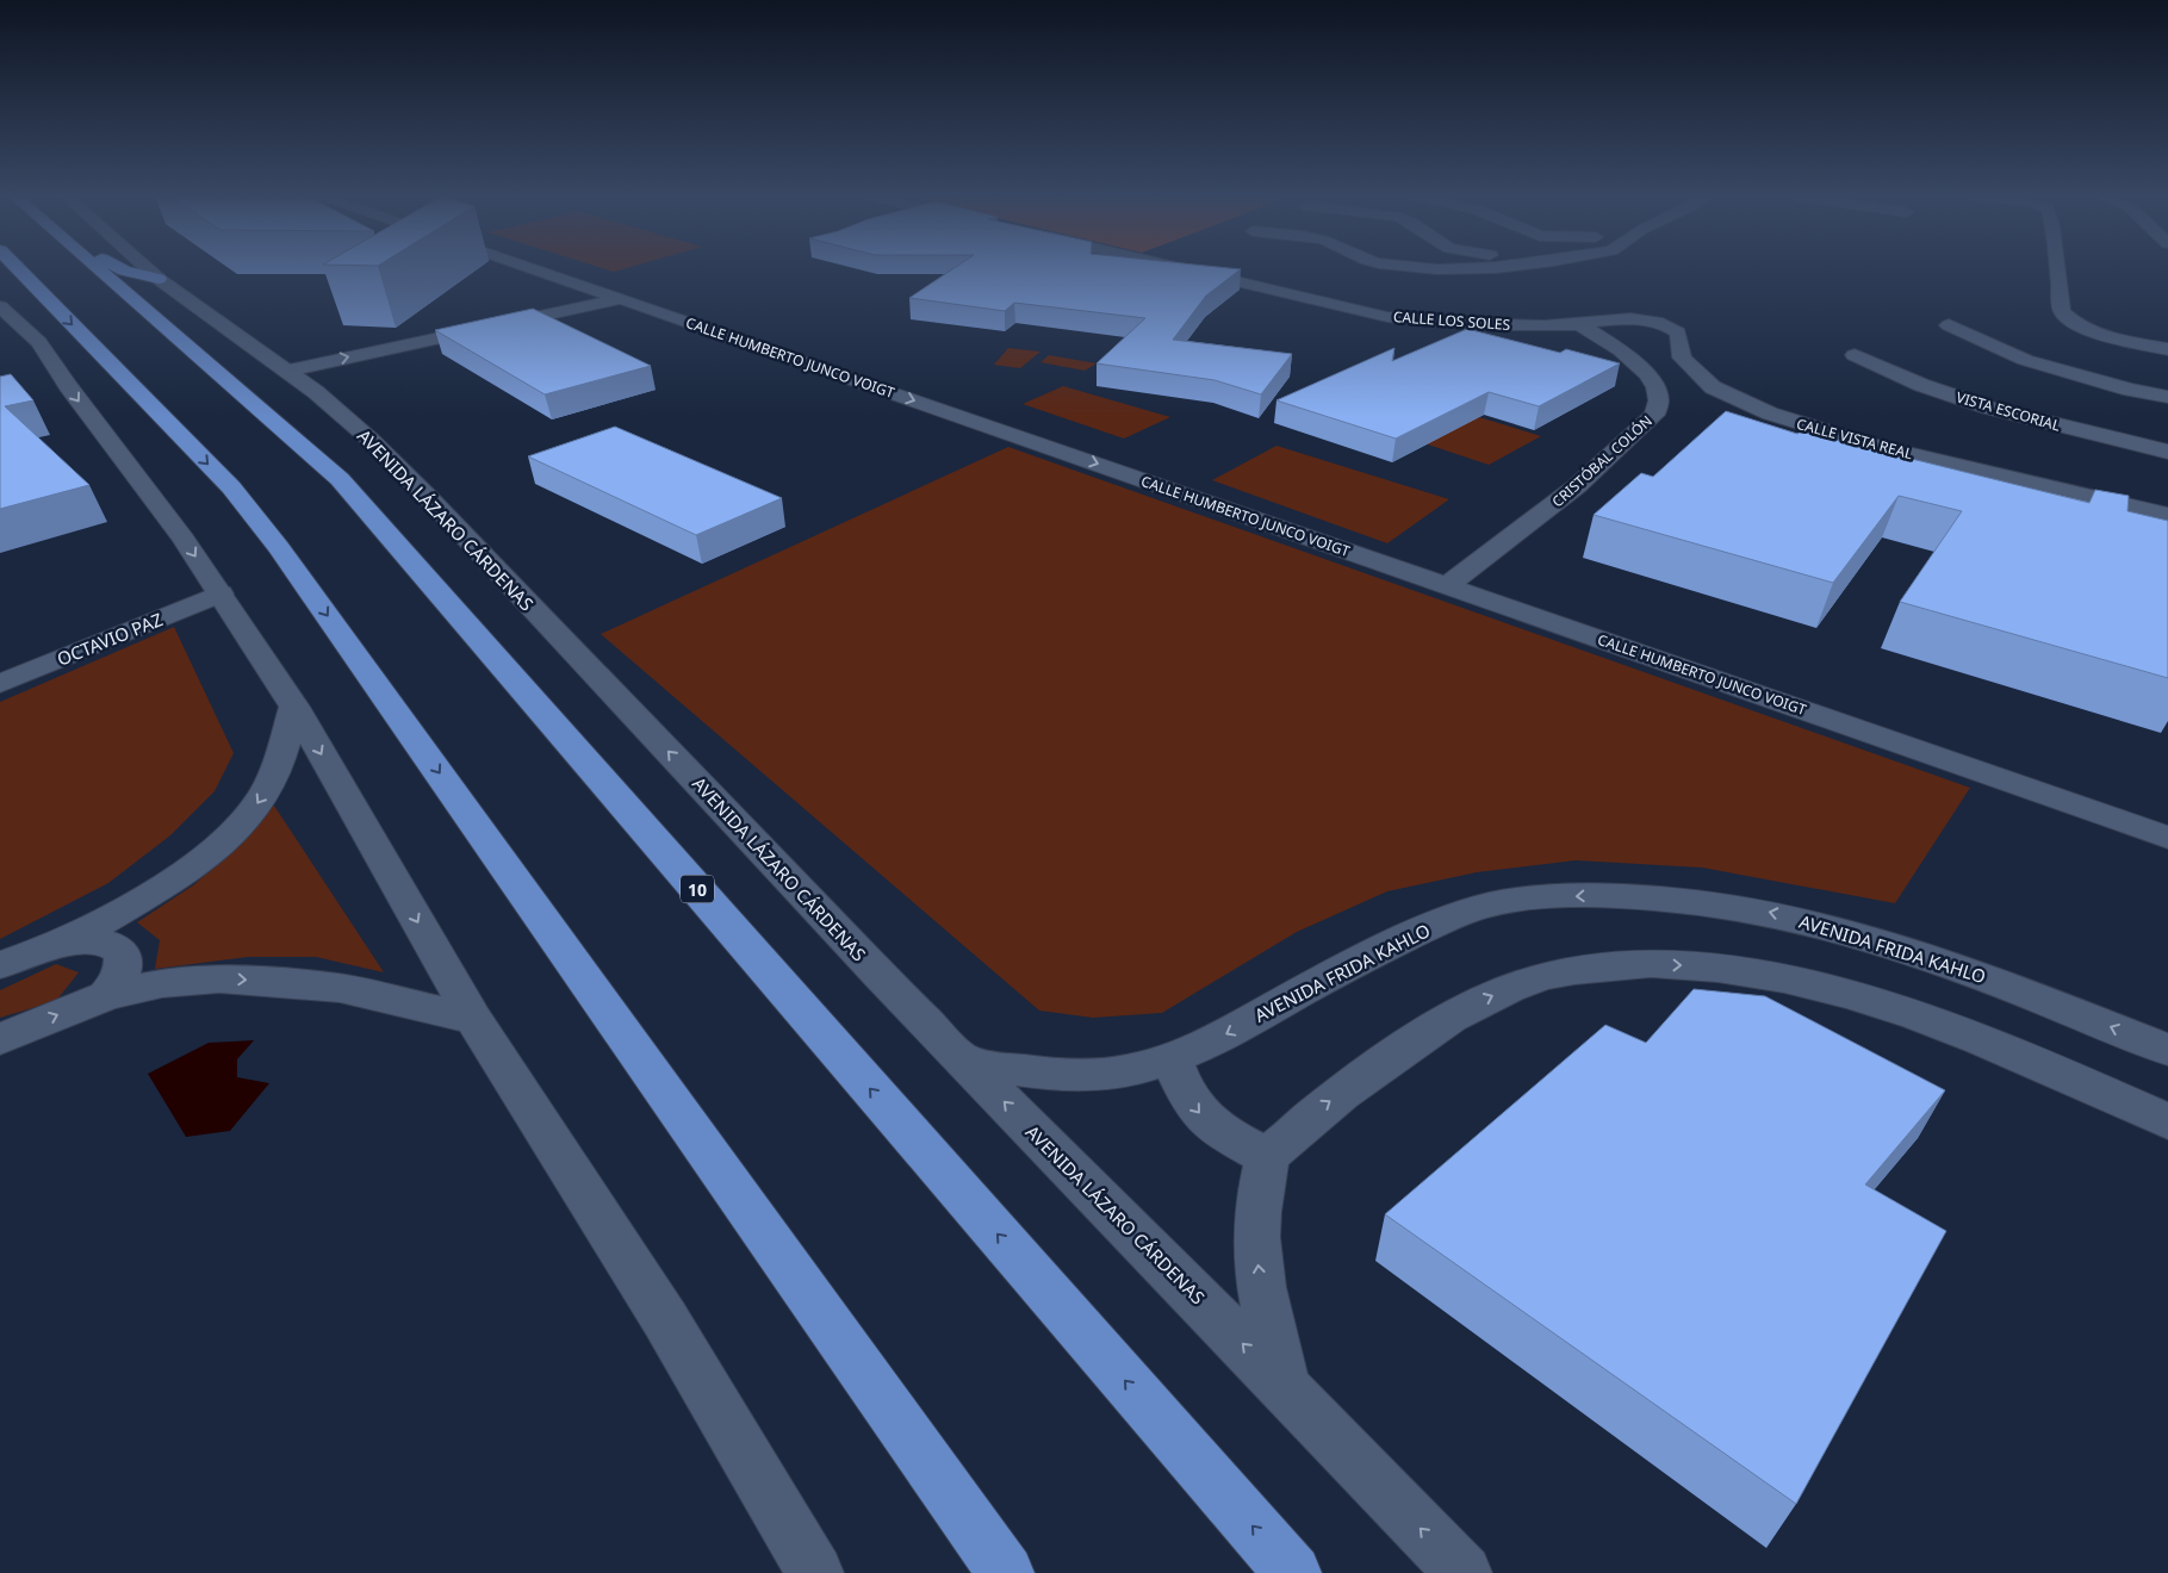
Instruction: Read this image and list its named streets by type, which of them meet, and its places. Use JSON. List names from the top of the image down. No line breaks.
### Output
{"streets":{"highway":["10"],"street":["CALLE LOS SOLES","CALLE HUMBERTO JUNCO VOIGT","VISTA ESCORIAL","CALLE VISTA REAL","CRISTÓBAL COLÓN","AVENIDA LÁZARO CÁRDENAS","OCTAVIO PAZ","AVENIDA FRIDA KAHLO"]},"crossings":[["CALLE LOS SOLES","CALLE VISTA REAL"],["CALLE LOS SOLES","CRISTÓBAL COLÓN"],["CALLE HUMBERTO JUNCO VOIGT","CRISTÓBAL COLÓN"],["CALLE VISTA REAL","CRISTÓBAL COLÓN"],["AVENIDA LÁZARO CÁRDENAS","AVENIDA FRIDA KAHLO"]],"one_way":["CALLE HUMBERTO JUNCO VOIGT"]}
